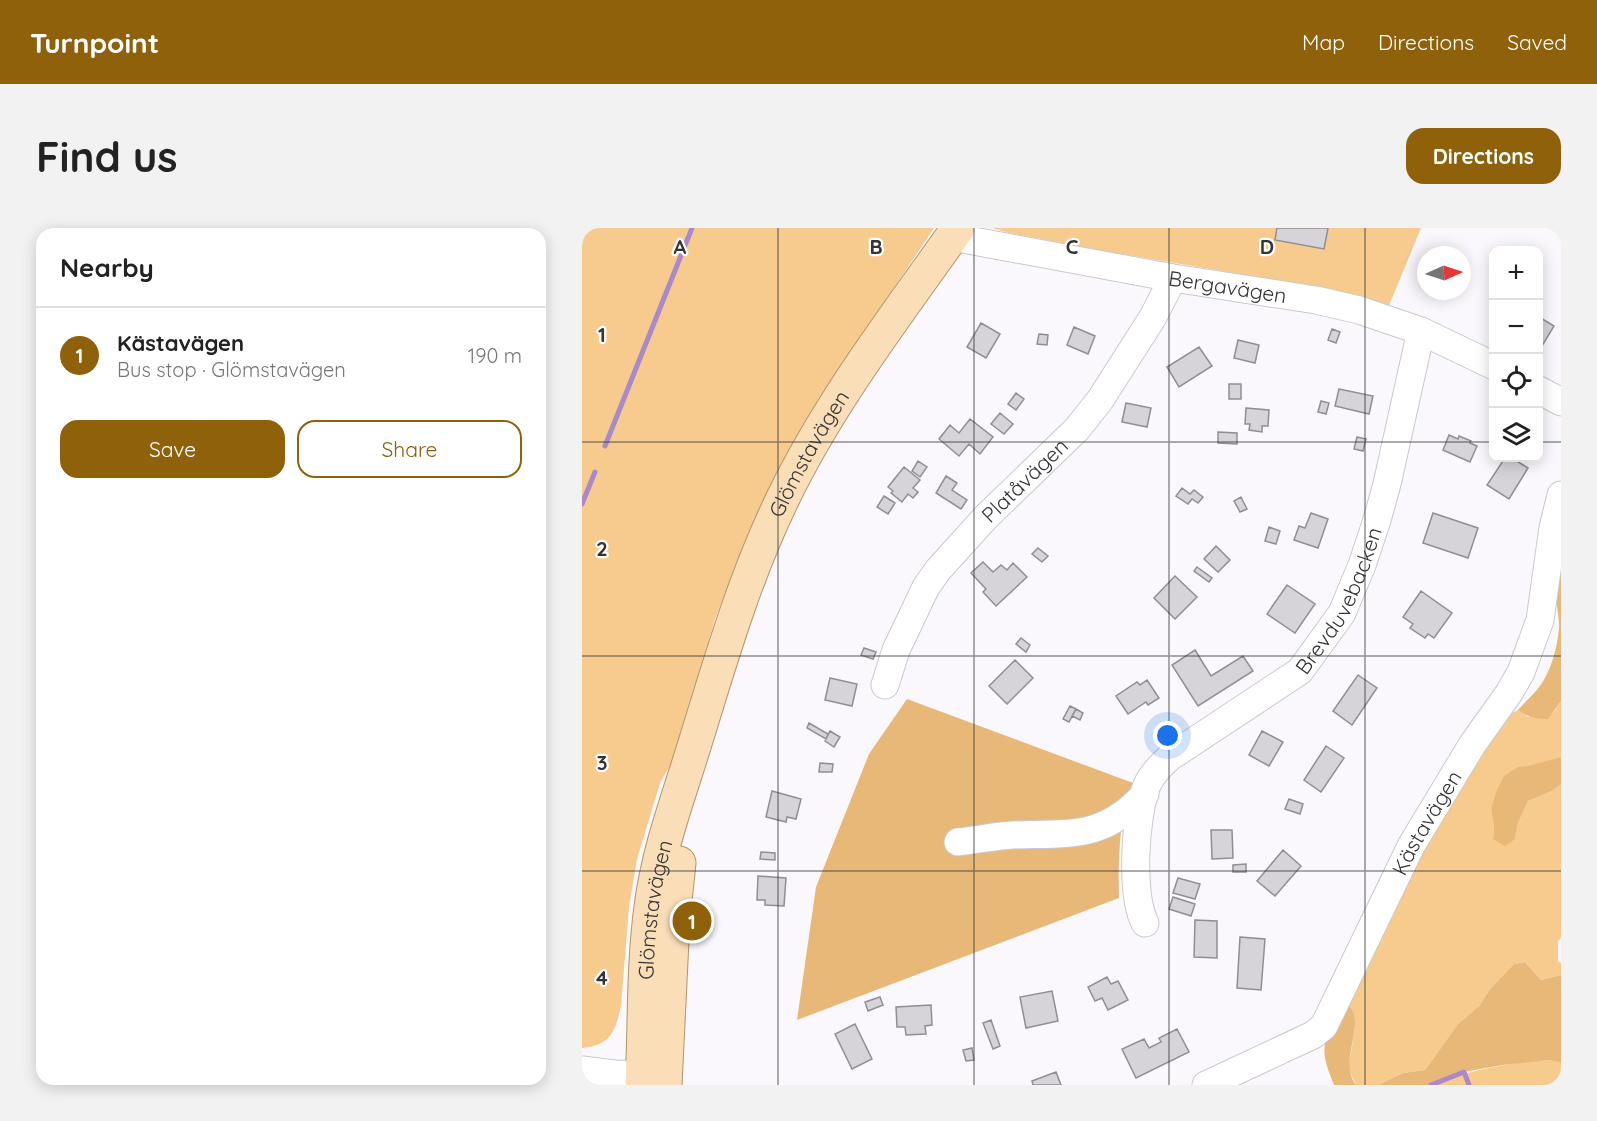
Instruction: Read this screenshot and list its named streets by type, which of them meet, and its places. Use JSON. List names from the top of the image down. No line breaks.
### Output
{"streets":{"main road":["Glömstavägen"],"street":["Bergavägen","Platåvägen","Brevduvebacken","Kästavägen"]},"crossings":[["Bergavägen","Glömstavägen"],["Bergavägen","Platåvägen"],["Bergavägen","Brevduvebacken"]],"north":"right","page":{"header":"Turnpoint","nav":["Map","Directions","Saved"],"buttons":["Directions",["Save","Share"]],"title":"Find us","heading":"Nearby","map_buttons":["+","−"],"list":[{"mark":"1","name":"Kästavägen","note":"Bus stop · Glömstavägen","value":"190 m"}],"pins":"1"},"grid":{"columns":["A","B","C","D"],"rows":["1","2","3","4"]}}
